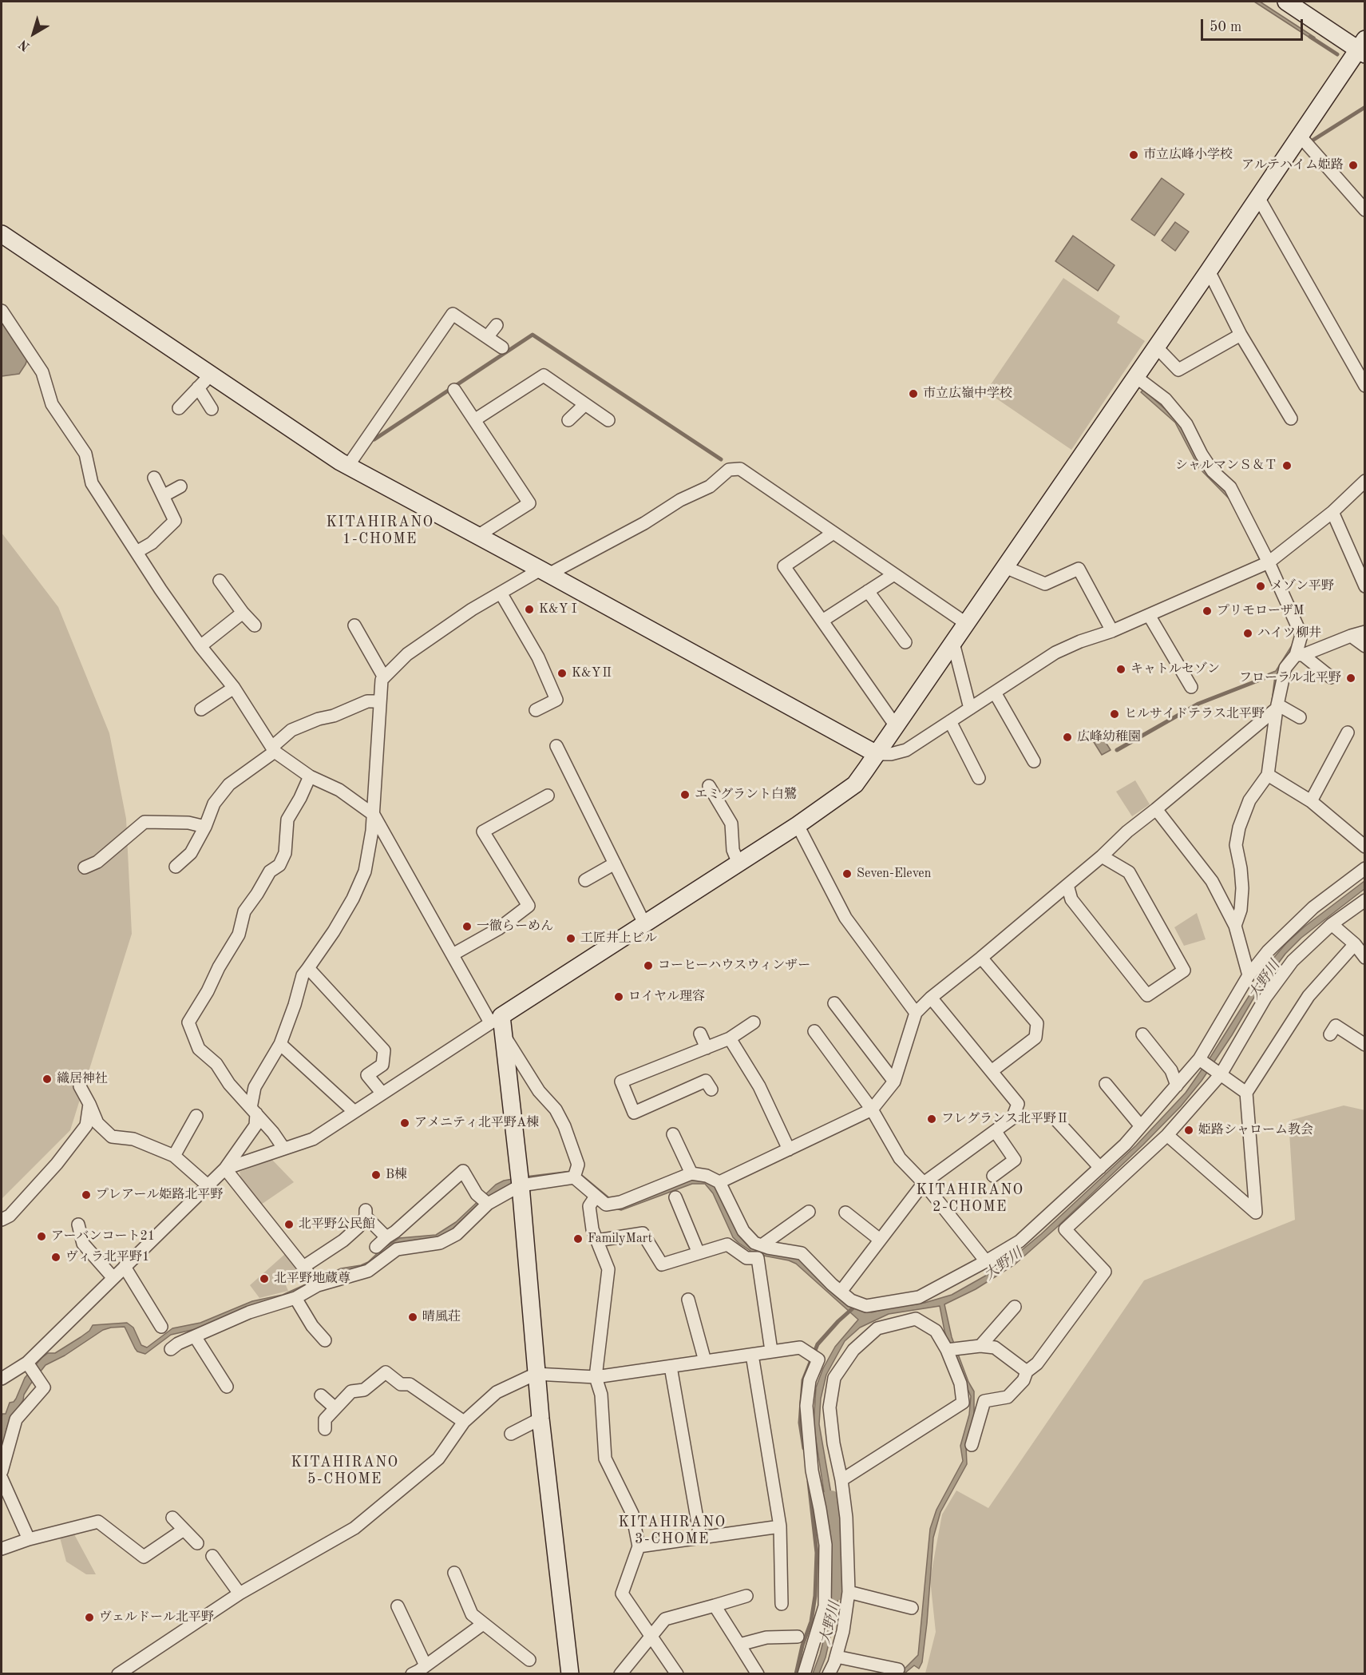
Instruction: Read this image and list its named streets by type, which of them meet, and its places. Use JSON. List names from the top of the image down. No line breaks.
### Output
{"districts":["KITAHIRANO 1-CHOME","KITAHIRANO 2-CHOME","KITAHIRANO 5-CHOME","KITAHIRANO 3-CHOME"],"water":["大野川"],"places":["市立広峰小学校","アルテハイム姫路","市立広嶺中学校","シャルマンＳ＆Ｔ","メゾン平野","K&YⅠ","プリモローザM","ハイツ柳井","キャトルセゾン","K&YⅡ","フローラル北平野","ヒルサイドテラス北平野","広峰幼稚園","エミグラント白鷺","Seven-Eleven","一徹らーめん","工匠井上ビル","コーヒーハウスウィンザー","ロイヤル理容","織居神社","フレグランス北平野Ⅱ","アメニティ北平野A棟","姫路シャローム教会","B棟","プレアール姫路北平野","北平野公民館","アーバンコート21","FamilyMart","ヴィラ北平野1","北平野地蔵尊","晴風荘","ヴェルドール北平野"],"scale_bar":"50 m","north":"bottom left"}
